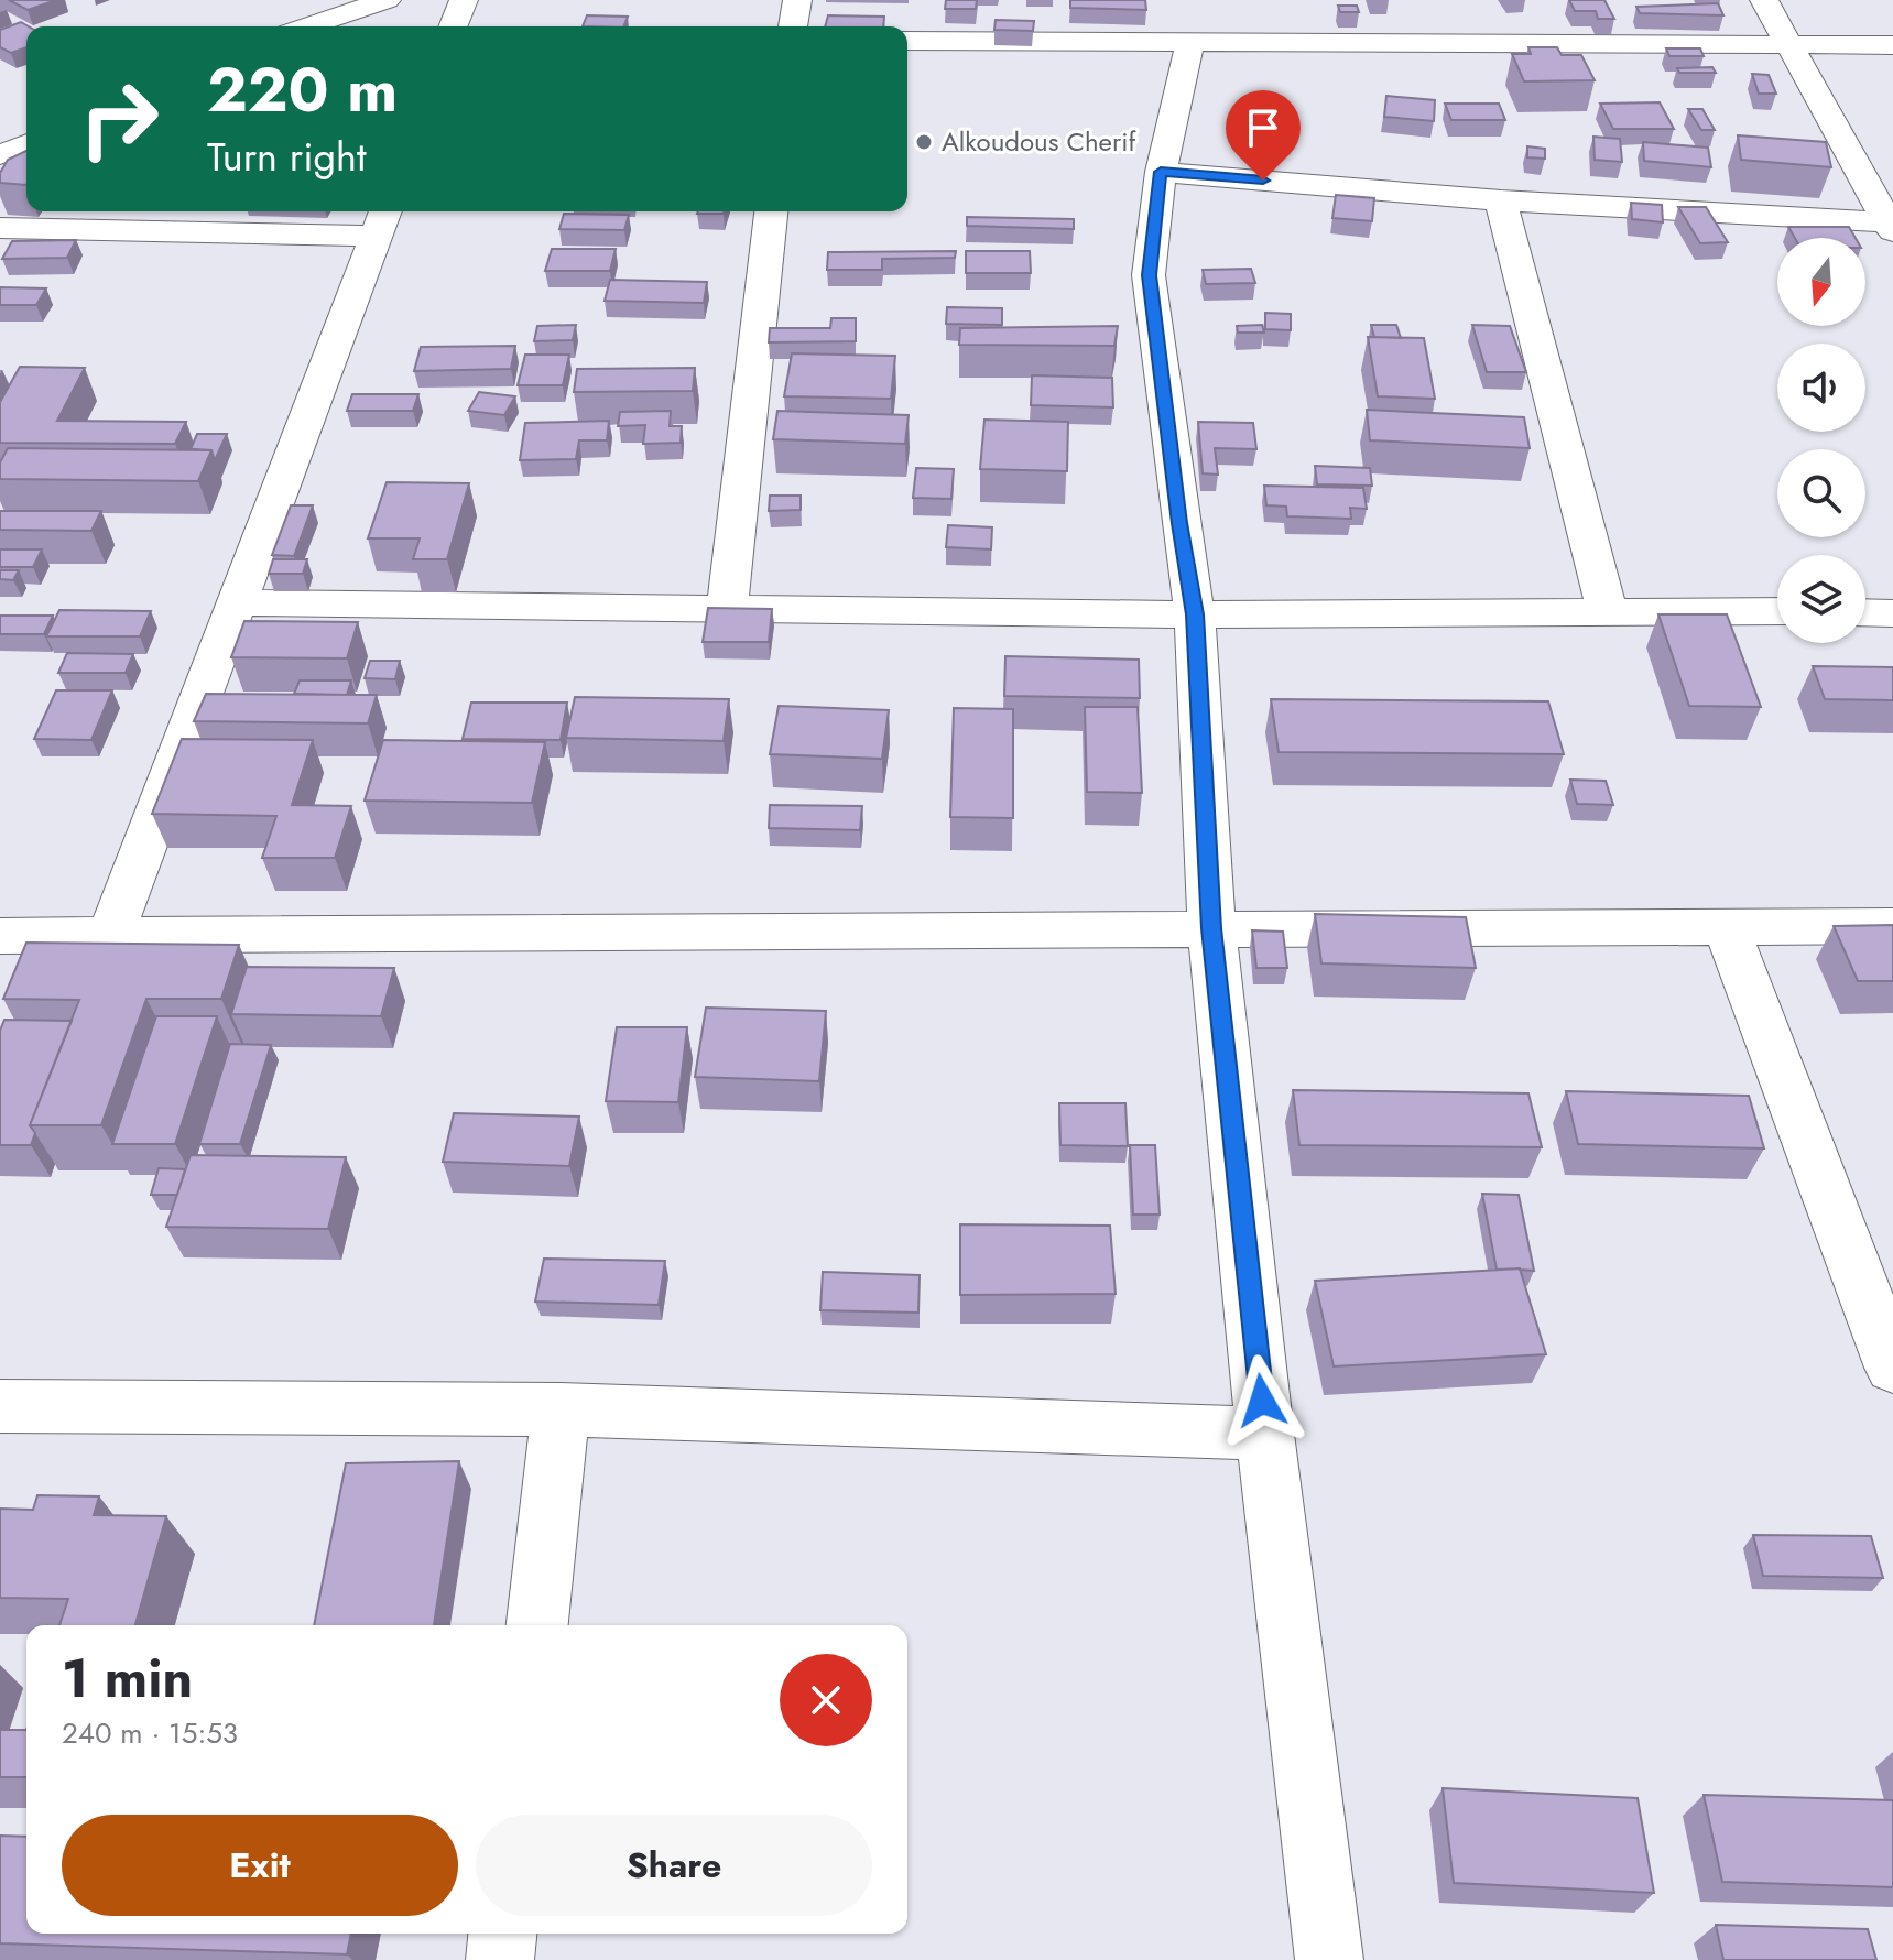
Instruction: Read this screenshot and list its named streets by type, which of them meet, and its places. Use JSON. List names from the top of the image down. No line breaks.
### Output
{"places":["Alkoudous Cherif"],"north":"bottom","page":{"turn":["220 m","Turn right"],"heading":["1 min","240 m · 15:53"],"buttons":["Exit","Share"]}}
